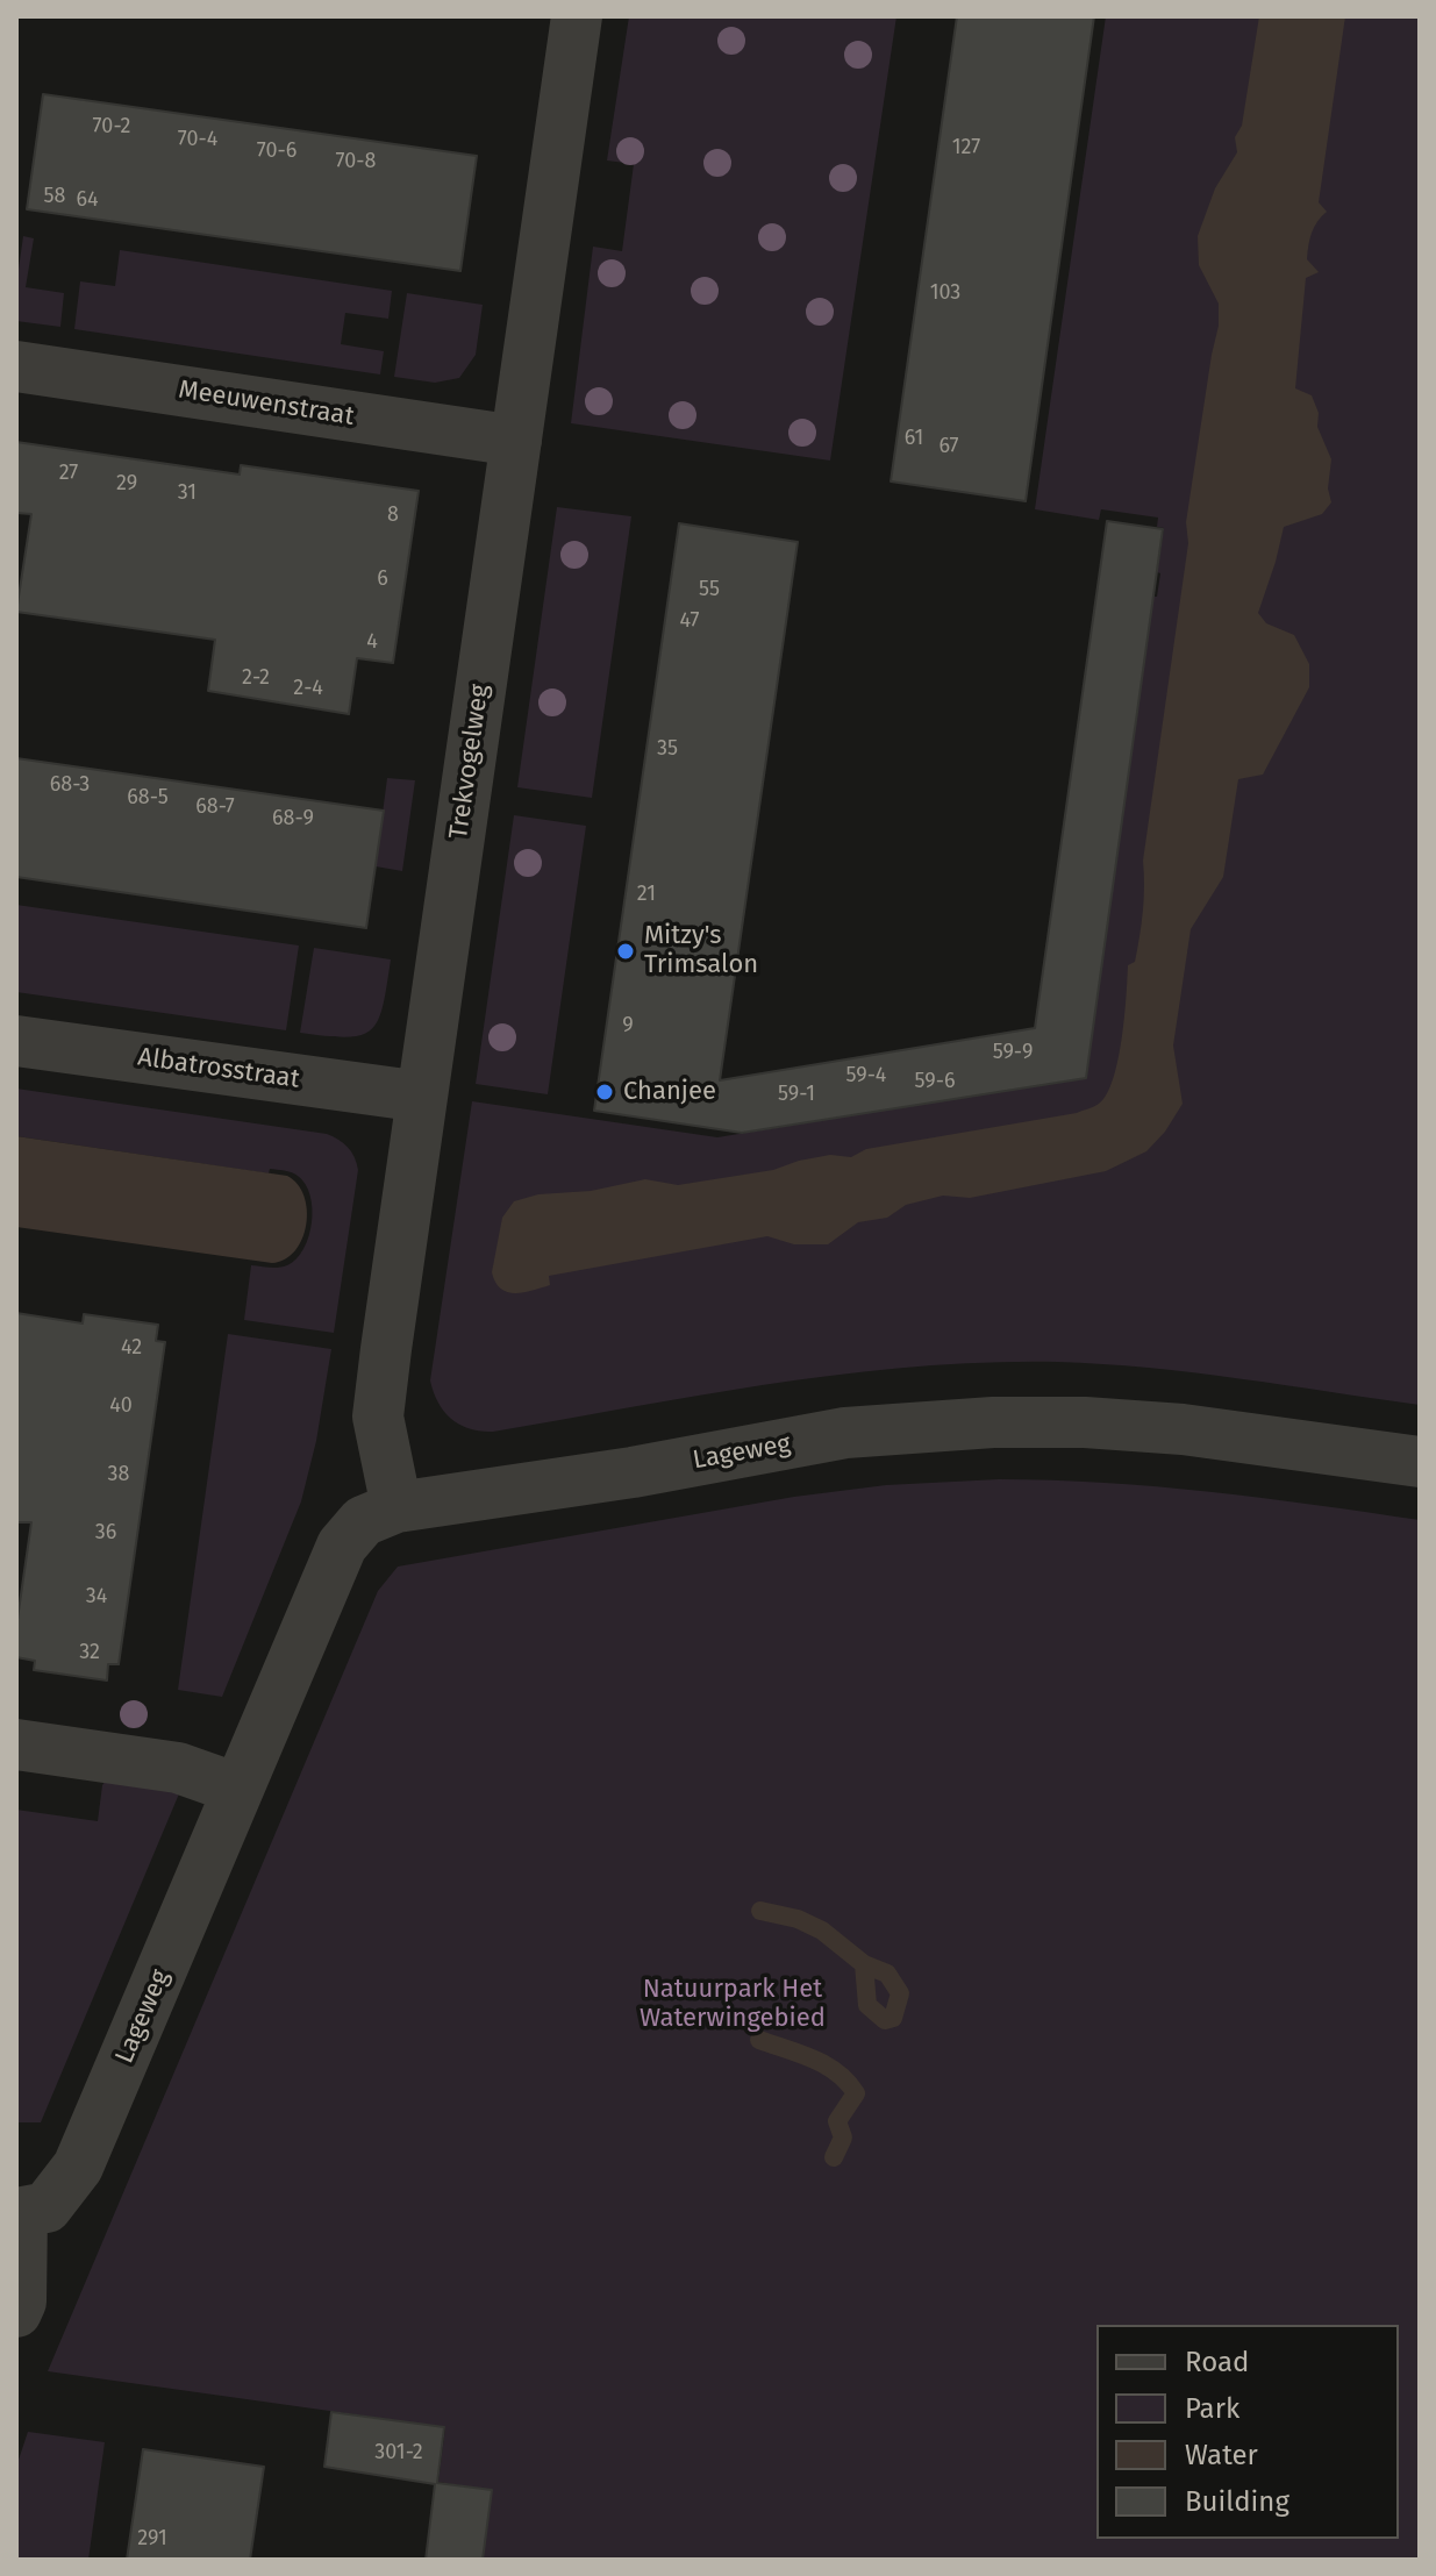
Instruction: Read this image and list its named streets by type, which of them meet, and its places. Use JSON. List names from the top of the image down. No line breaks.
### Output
{"streets":{"street":["Meeuwenstraat","Trekvogelweg","Albatrosstraat","Lageweg"]},"crossings":[["Meeuwenstraat","Trekvogelweg"],["Trekvogelweg","Albatrosstraat"],["Trekvogelweg","Lageweg"]],"parks":["Natuurpark Het Waterwingebied"],"places":["Mitzy's Trimsalon","Chanjee"],"house_numbers":["70-2","70-4","127","70-6","70-8","58","64","103","61","67","27","29","31","8","6","55","47","4","2-2","2-4","35","68-3","68-5","68-7","68-9","21","9","59-9","59-4","59-6","59-1","42","40","38","36","34","32","301-2","291"],"legend":["Road","Park","Water","Building"]}
